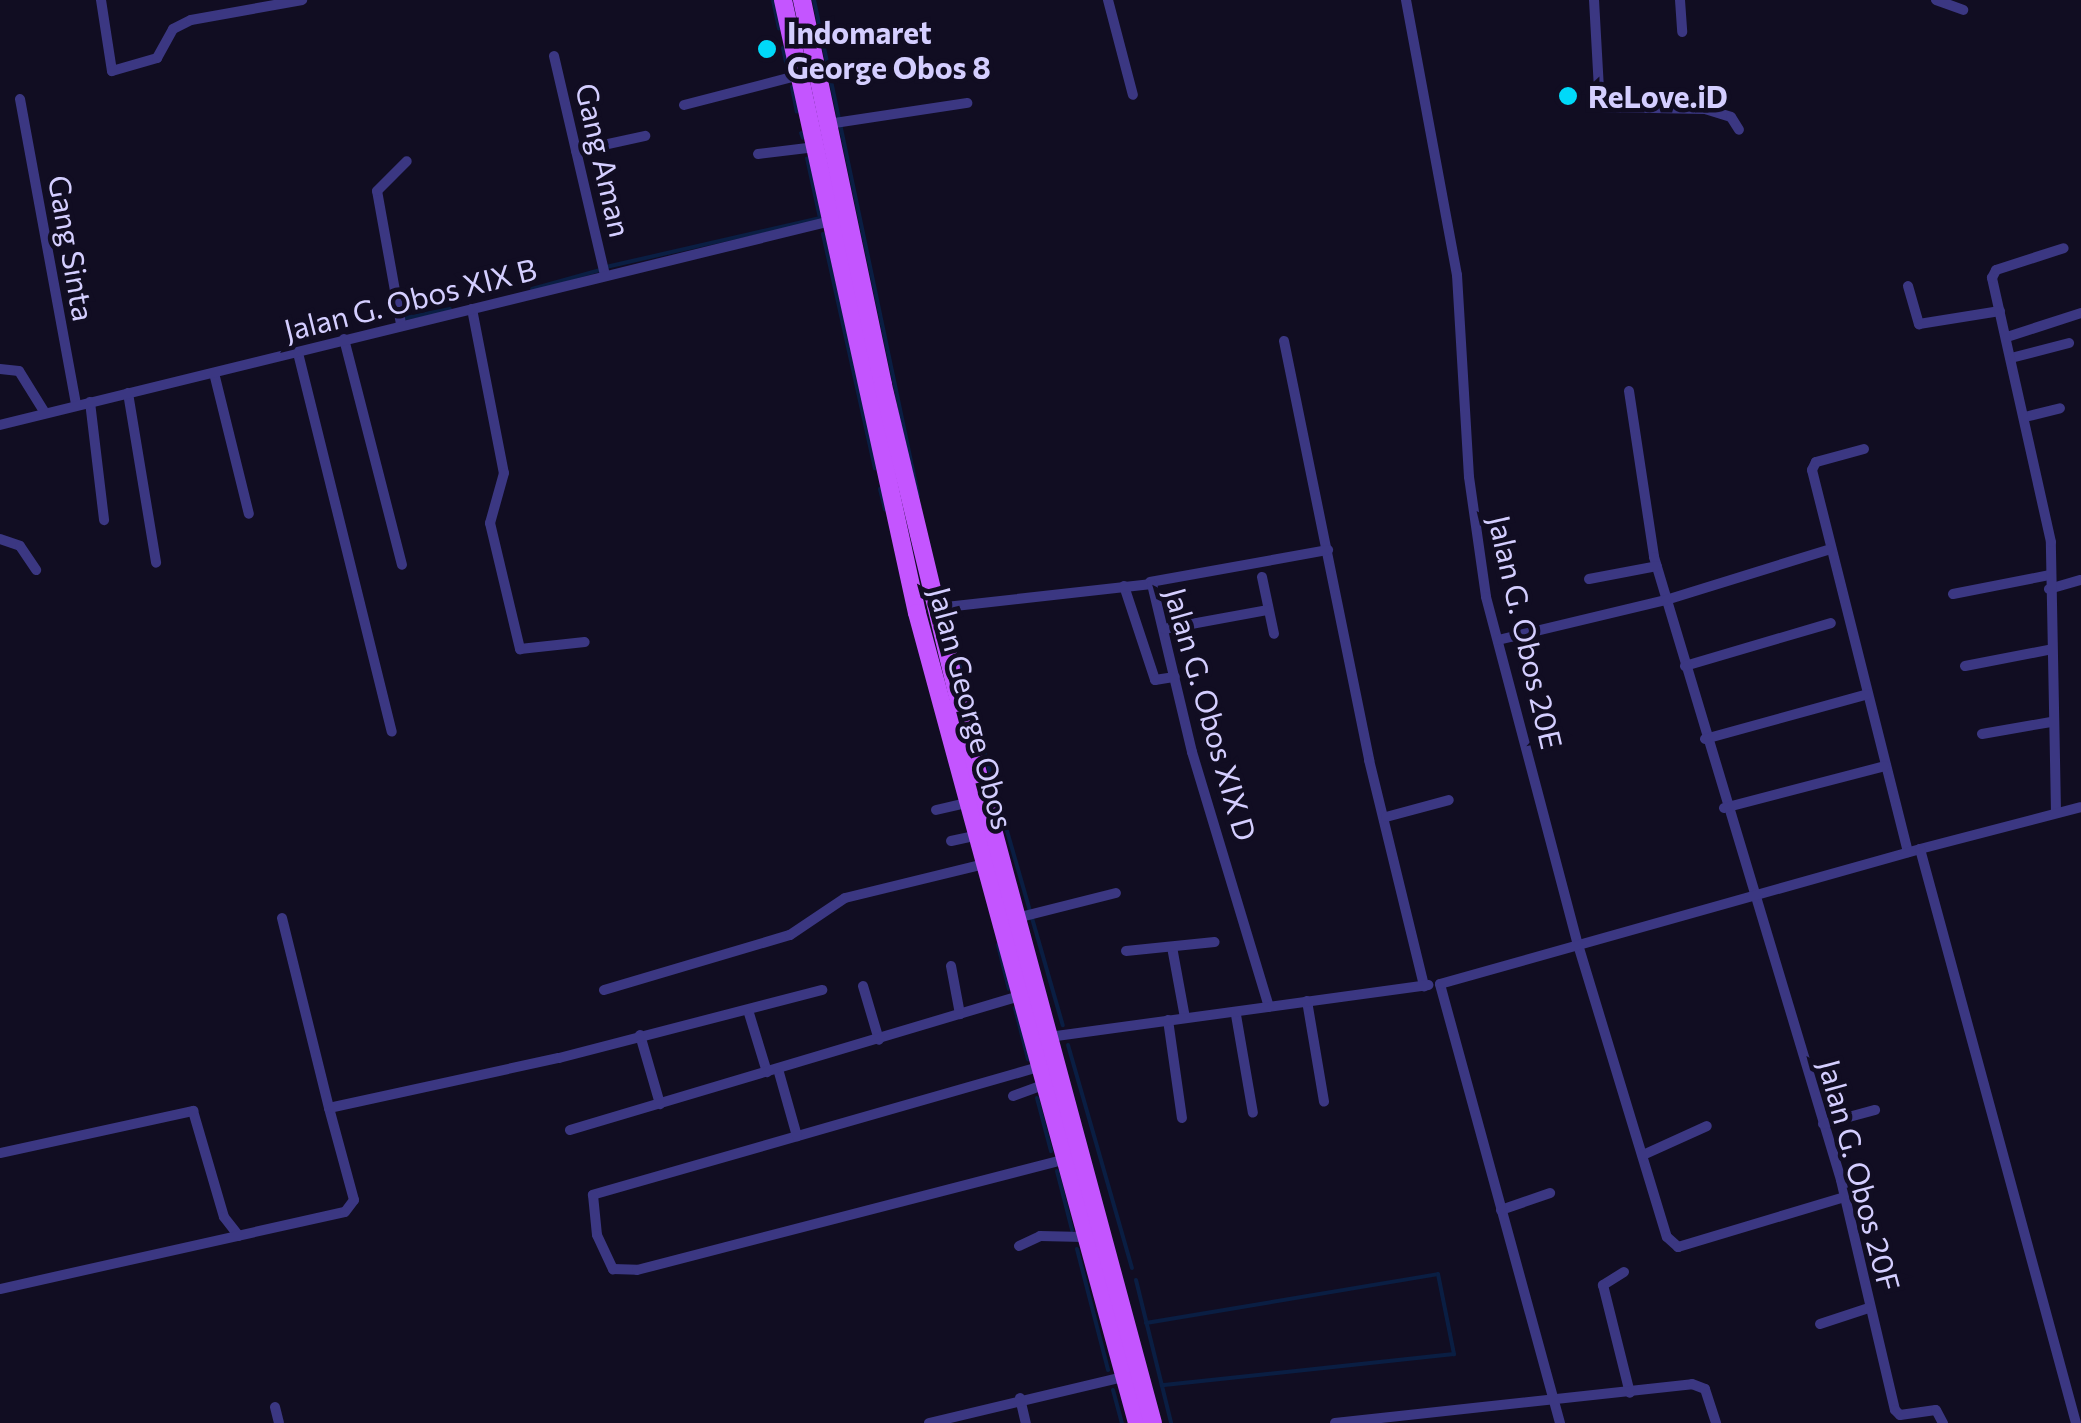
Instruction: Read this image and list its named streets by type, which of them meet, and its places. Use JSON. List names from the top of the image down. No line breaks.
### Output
{"streets":{"main road":["Jalan George Obos"],"street":["Gang Aman","Gang Sinta","Jalan G. Obos XIX B","Jalan G. Obos 20E","Jalan G. Obos XIX D","Jalan G. Obos 20F"]},"crossings":[["Gang Aman","Jalan G. Obos XIX B"],["Gang Sinta","Jalan G. Obos XIX B"],["Jalan G. Obos XIX B","Jalan George Obos"],["Jalan G. Obos 20E","Jalan G. Obos 20F"],["Jalan George Obos","Jalan G. Obos XIX D"]],"places":["Indomaret George Obos 8","ReLove.iD"]}
